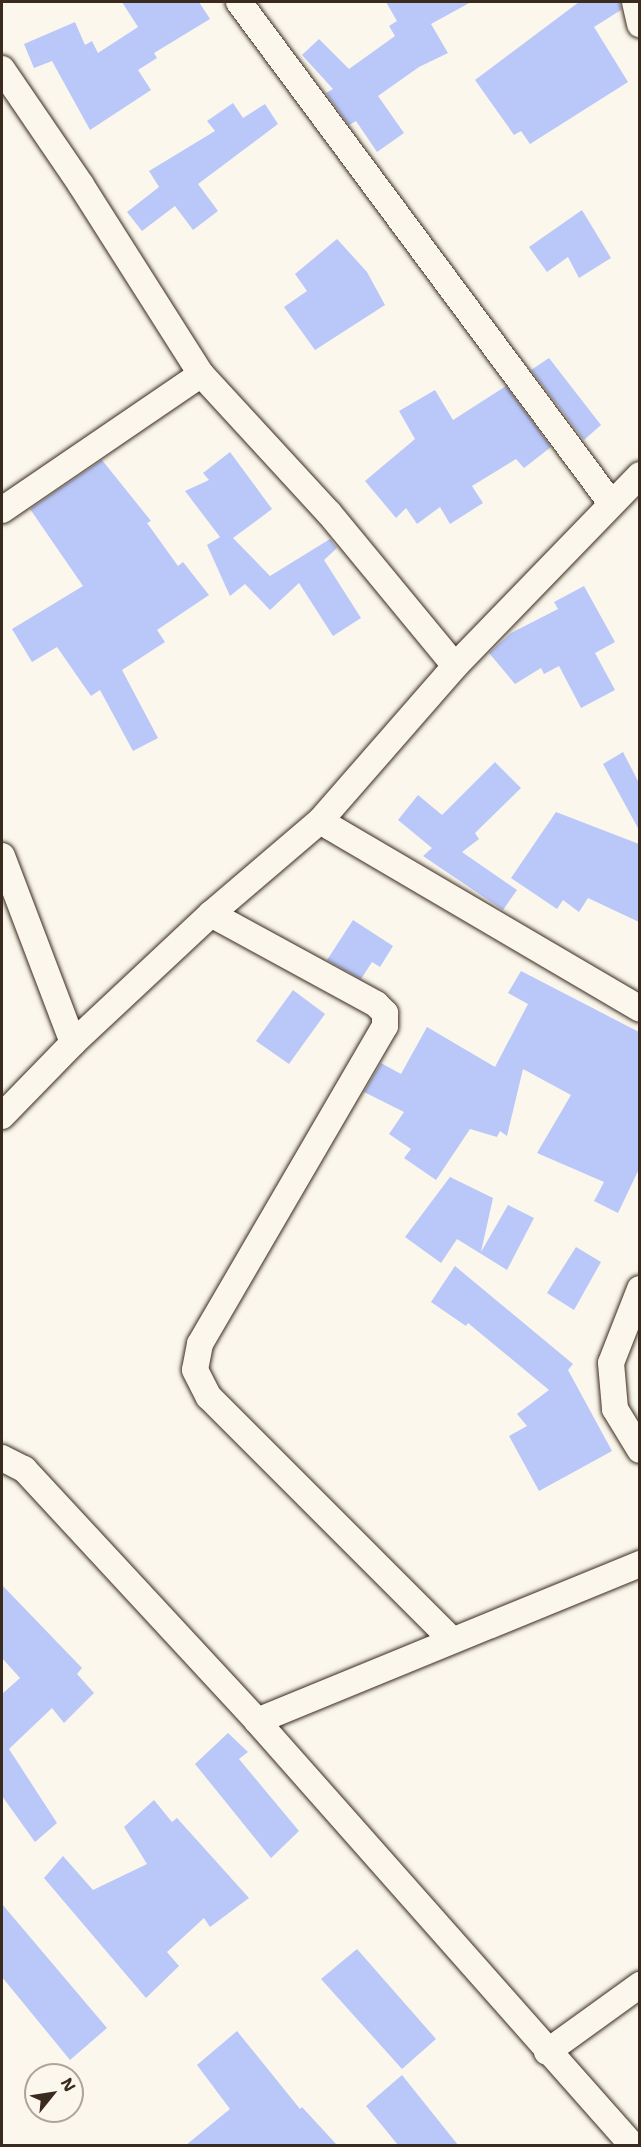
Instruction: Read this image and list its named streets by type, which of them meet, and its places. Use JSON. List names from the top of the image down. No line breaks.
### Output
{"north":"top right"}
